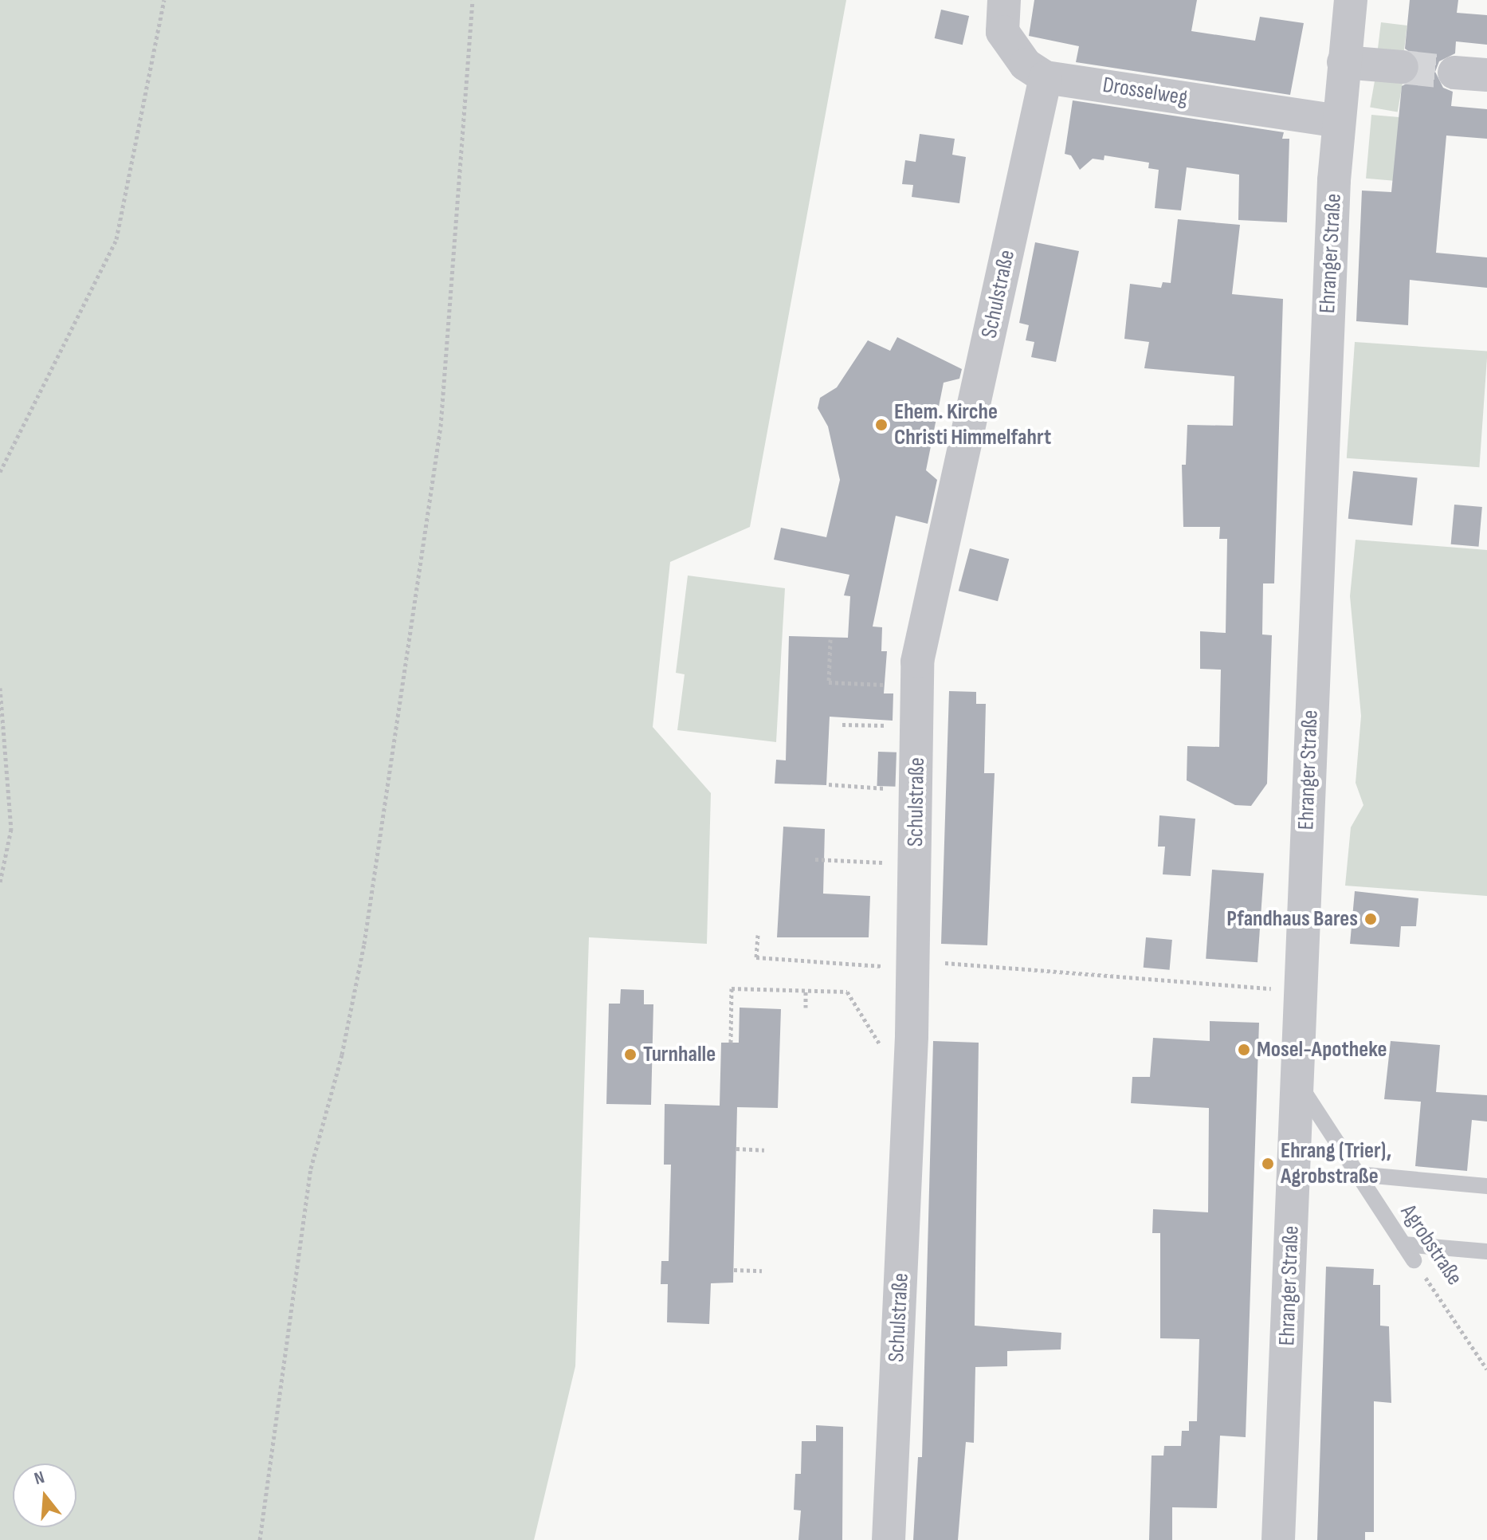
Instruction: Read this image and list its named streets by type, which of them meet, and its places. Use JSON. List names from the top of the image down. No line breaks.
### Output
{"streets":{"street":["Drosselweg","Ehranger Straße","Schulstraße"],"lane":["Agrobstraße"]},"crossings":[["Drosselweg","Ehranger Straße"],["Drosselweg","Schulstraße"],["Ehranger Straße","Agrobstraße"]],"places":["Ehem. Kirche Christi Himmelfahrt","Pfandhaus Bares","Mosel-Apotheke","Turnhalle","Ehrang (Trier), Agrobstraße"],"north":"top"}
